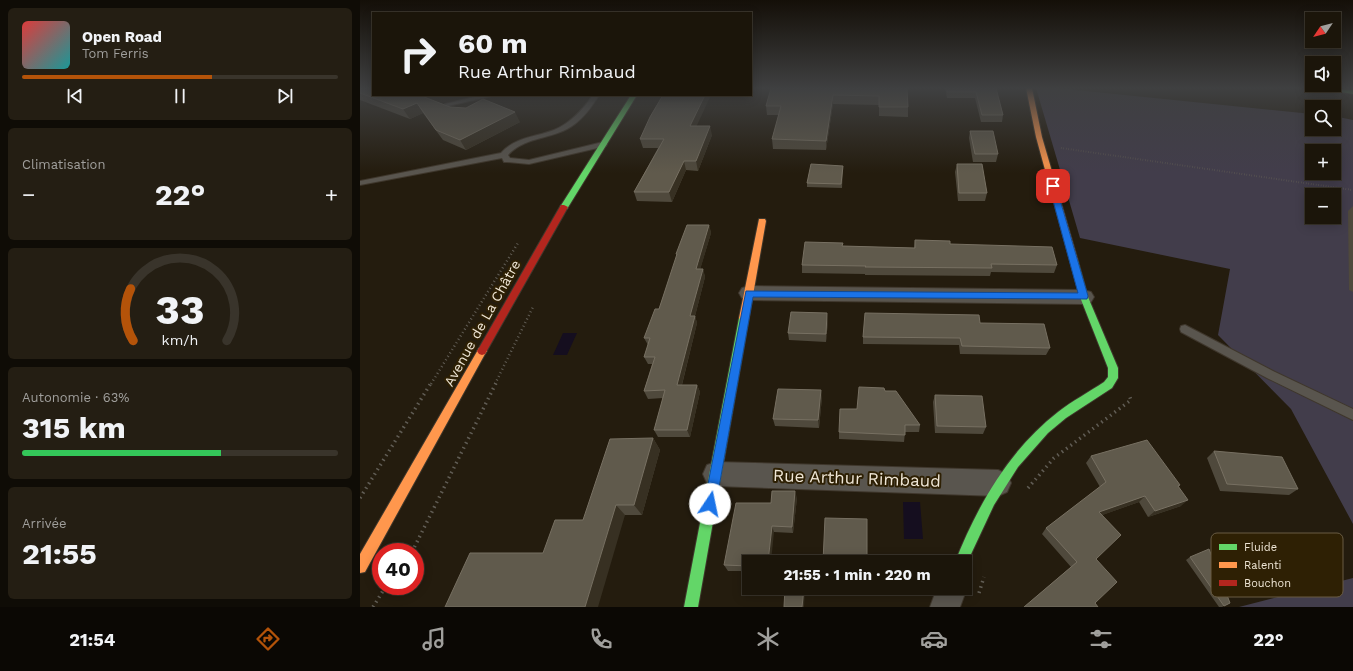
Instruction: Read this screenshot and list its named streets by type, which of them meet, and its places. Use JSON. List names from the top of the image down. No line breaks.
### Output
{"streets":{"street":["Avenue de La Châtre","Rue Arthur Rimbaud"]},"legend":["Fluide","Ralenti","Bouchon"],"north":"bottom left","page":{"map_buttons":["+","−"],"turn":["60 m","Rue Arthur Rimbaud"],"song":["Open Road","Tom Ferris"],"tile":["Climatisation",["Autonomie · 63%","315 km"],["Arrivée","21:55"]],"heat":["−","22°","+"],"limit":"40","trip":"21:55 · 1 min · 220 m","tabs":["21:54","22°"],"gauge":["33","km/h"]}}
